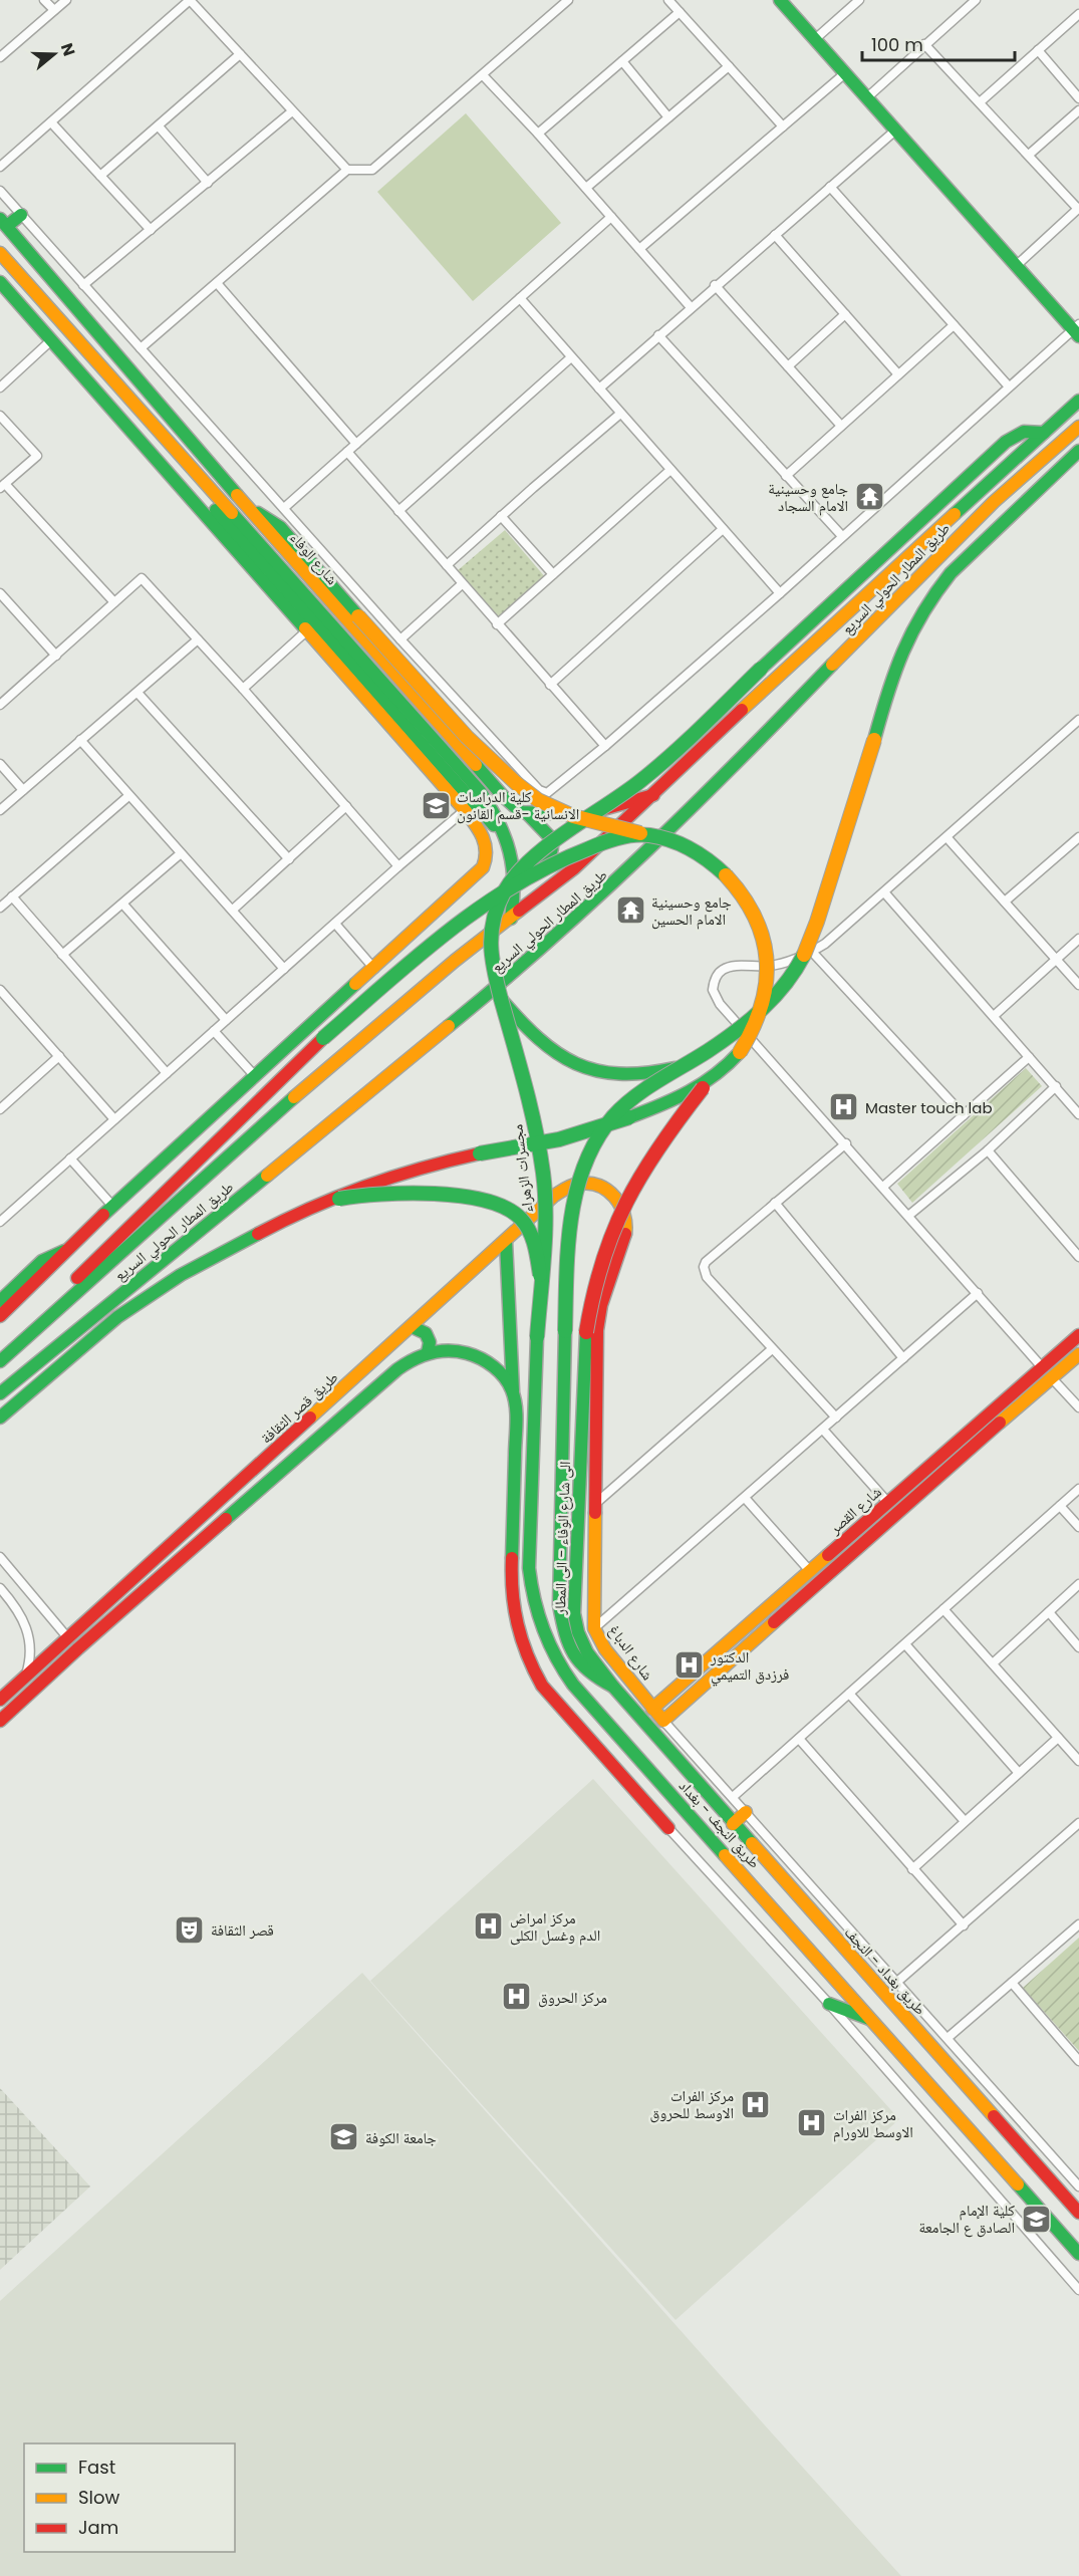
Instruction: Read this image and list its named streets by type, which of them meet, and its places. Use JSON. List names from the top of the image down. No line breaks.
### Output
{"streets":{"main road":["شارع الوفاء","طريق المطار الحولي السريع","مجسرات الزهراء","طريق قصر الثقافة","شارع القصر","الى شارع الوفاء - الى المطار","شارع الدباغ","طريق النجف - بغداد","طريق بغداد - النجف"]},"crossings":[["شارع الوفاء","طريق المطار الحولي السريع"],["مجسرات الزهراء","طريق النجف - بغداد"],["طريق قصر الثقافة","شارع الدباغ"],["شارع القصر","شارع الدباغ"],["الى شارع الوفاء - الى المطار","طريق بغداد - النجف"]],"places":{"temple":["جامع وحسينية الامام السجاد","جامع وحسينية الامام الحسين"],"school or university":["كلية الدراسات الانسانية -قسم القانون","جامعة الكوفة","كلية الإمام الصادق ع الجامعة"],"hospital":["Master touch lab","الدكتور فرزدق التميمي","مركز امراض الدم وغسل الكلى","مركز الحروق","مركز الفرات الاوسط للحروق","مركز الفرات الاوسط للاورام"],"theatre":["قصر الثقافة"]},"legend":["Fast","Slow","Jam"],"scale_bar":"100 m","north":"right"}
